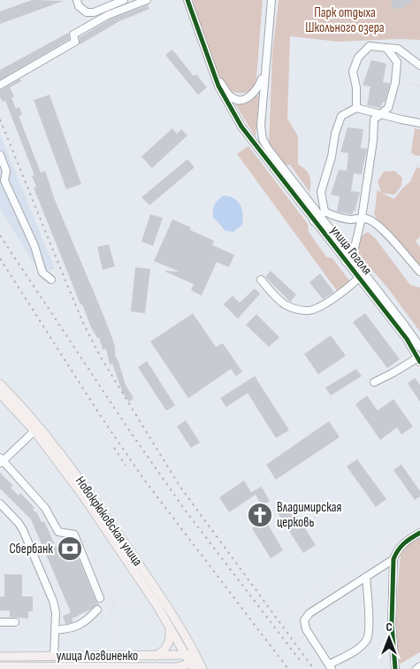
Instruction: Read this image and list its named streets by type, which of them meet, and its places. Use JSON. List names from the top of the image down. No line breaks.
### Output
{"streets":{"main road":["Новокрюковская улица","улица Логвиненко"],"street":["улица Гоголя"]},"crossings":[["Новокрюковская улица","улица Логвиненко"]],"parks":["Парк отдыха Школьного озера"],"places":{"church":["Владимирская церковь"],"bank":["Сбербанк"]},"north":"top"}
